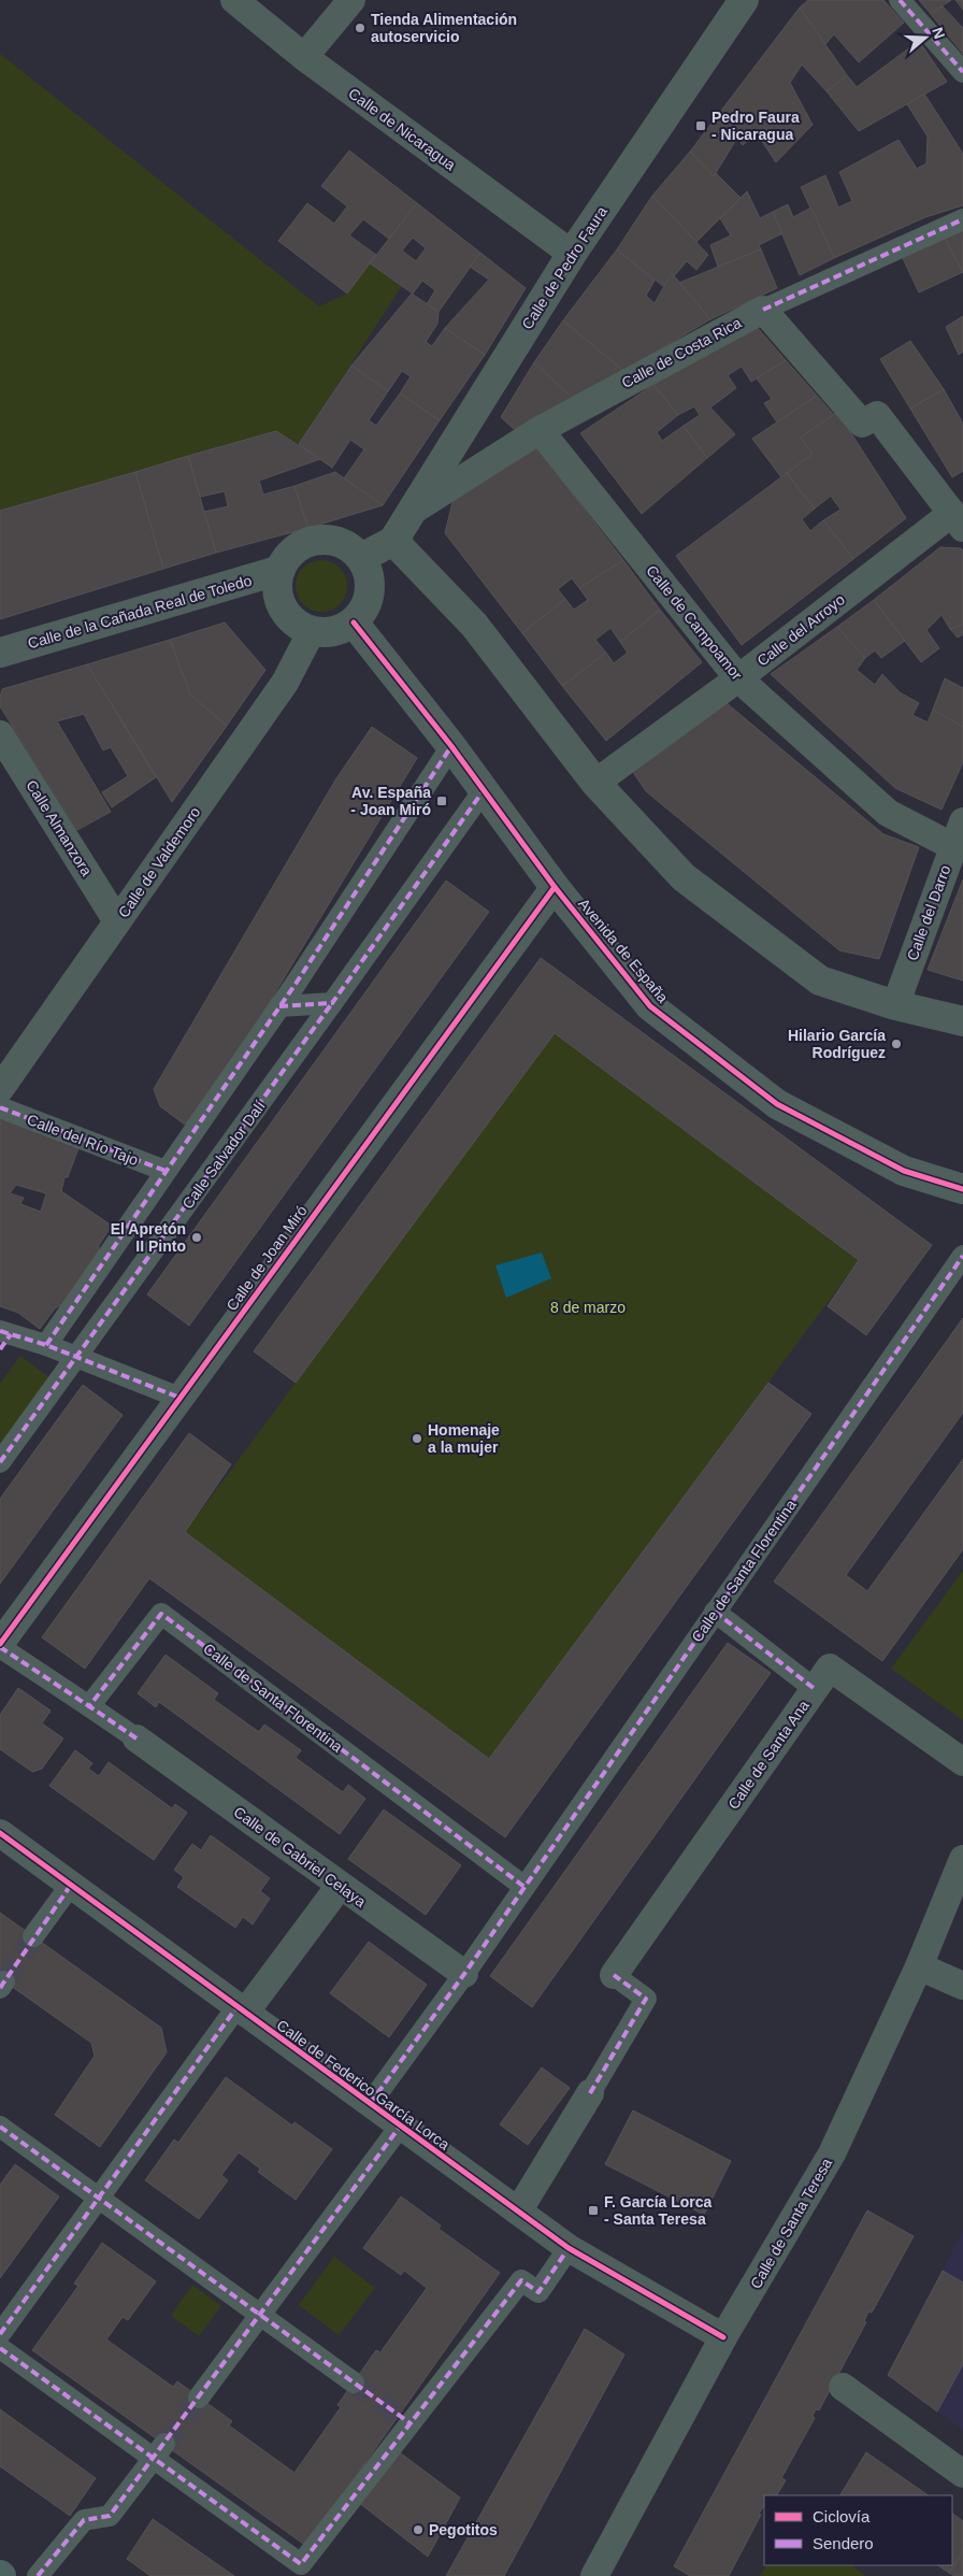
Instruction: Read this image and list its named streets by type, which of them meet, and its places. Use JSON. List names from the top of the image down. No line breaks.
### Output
{"streets":{"street":["Calle de Nicaragua","Calle de Pedro Faura","Calle de Costa Rica","Calle de la Cañada Real de Toledo","Calle de Campoamor","Calle del Arroyo","Calle Almanzora","Calle de Valdemoro","Calle del Darro","Avenida de España","Calle del Río Tajo","Calle Salvador Dalí","Calle de Joan Miró","Calle de Santa Florentina","Calle de Santa Ana","Calle de Gabriel Celaya","Calle de Federico García Lorca","Calle de Santa Teresa"]},"crossings":[["Calle de Nicaragua","Calle de Pedro Faura"],["Calle de Pedro Faura","Calle de Costa Rica"],["Calle de Costa Rica","Calle de Campoamor"],["Calle de la Cañada Real de Toledo","Calle de Valdemoro"],["Calle de la Cañada Real de Toledo","Avenida de España"],["Calle de Campoamor","Calle del Arroyo"],["Calle de Campoamor","Calle del Darro"],["Calle Almanzora","Calle de Valdemoro"],["Calle de Valdemoro","Avenida de España"],["Avenida de España","Calle Salvador Dalí"],["Avenida de España","Calle de Joan Miró"],["Calle de Santa Florentina","Calle de Gabriel Celaya"],["Calle de Santa Florentina","Calle de Federico García Lorca"],["Calle de Federico García Lorca","Calle de Santa Teresa"]],"parks":["8 de marzo"],"places":{"other":["Tienda Alimentación autoservicio","Hilario García Rodríguez","El Apretón II Pinto","Homenaje a la mujer","Pegotitos"],"transit":["Pedro Faura - Nicaragua","Av. España - Joan Miró","F. García Lorca - Santa Teresa"]},"legend":["Ciclovía","Sendero"],"north":"right"}
